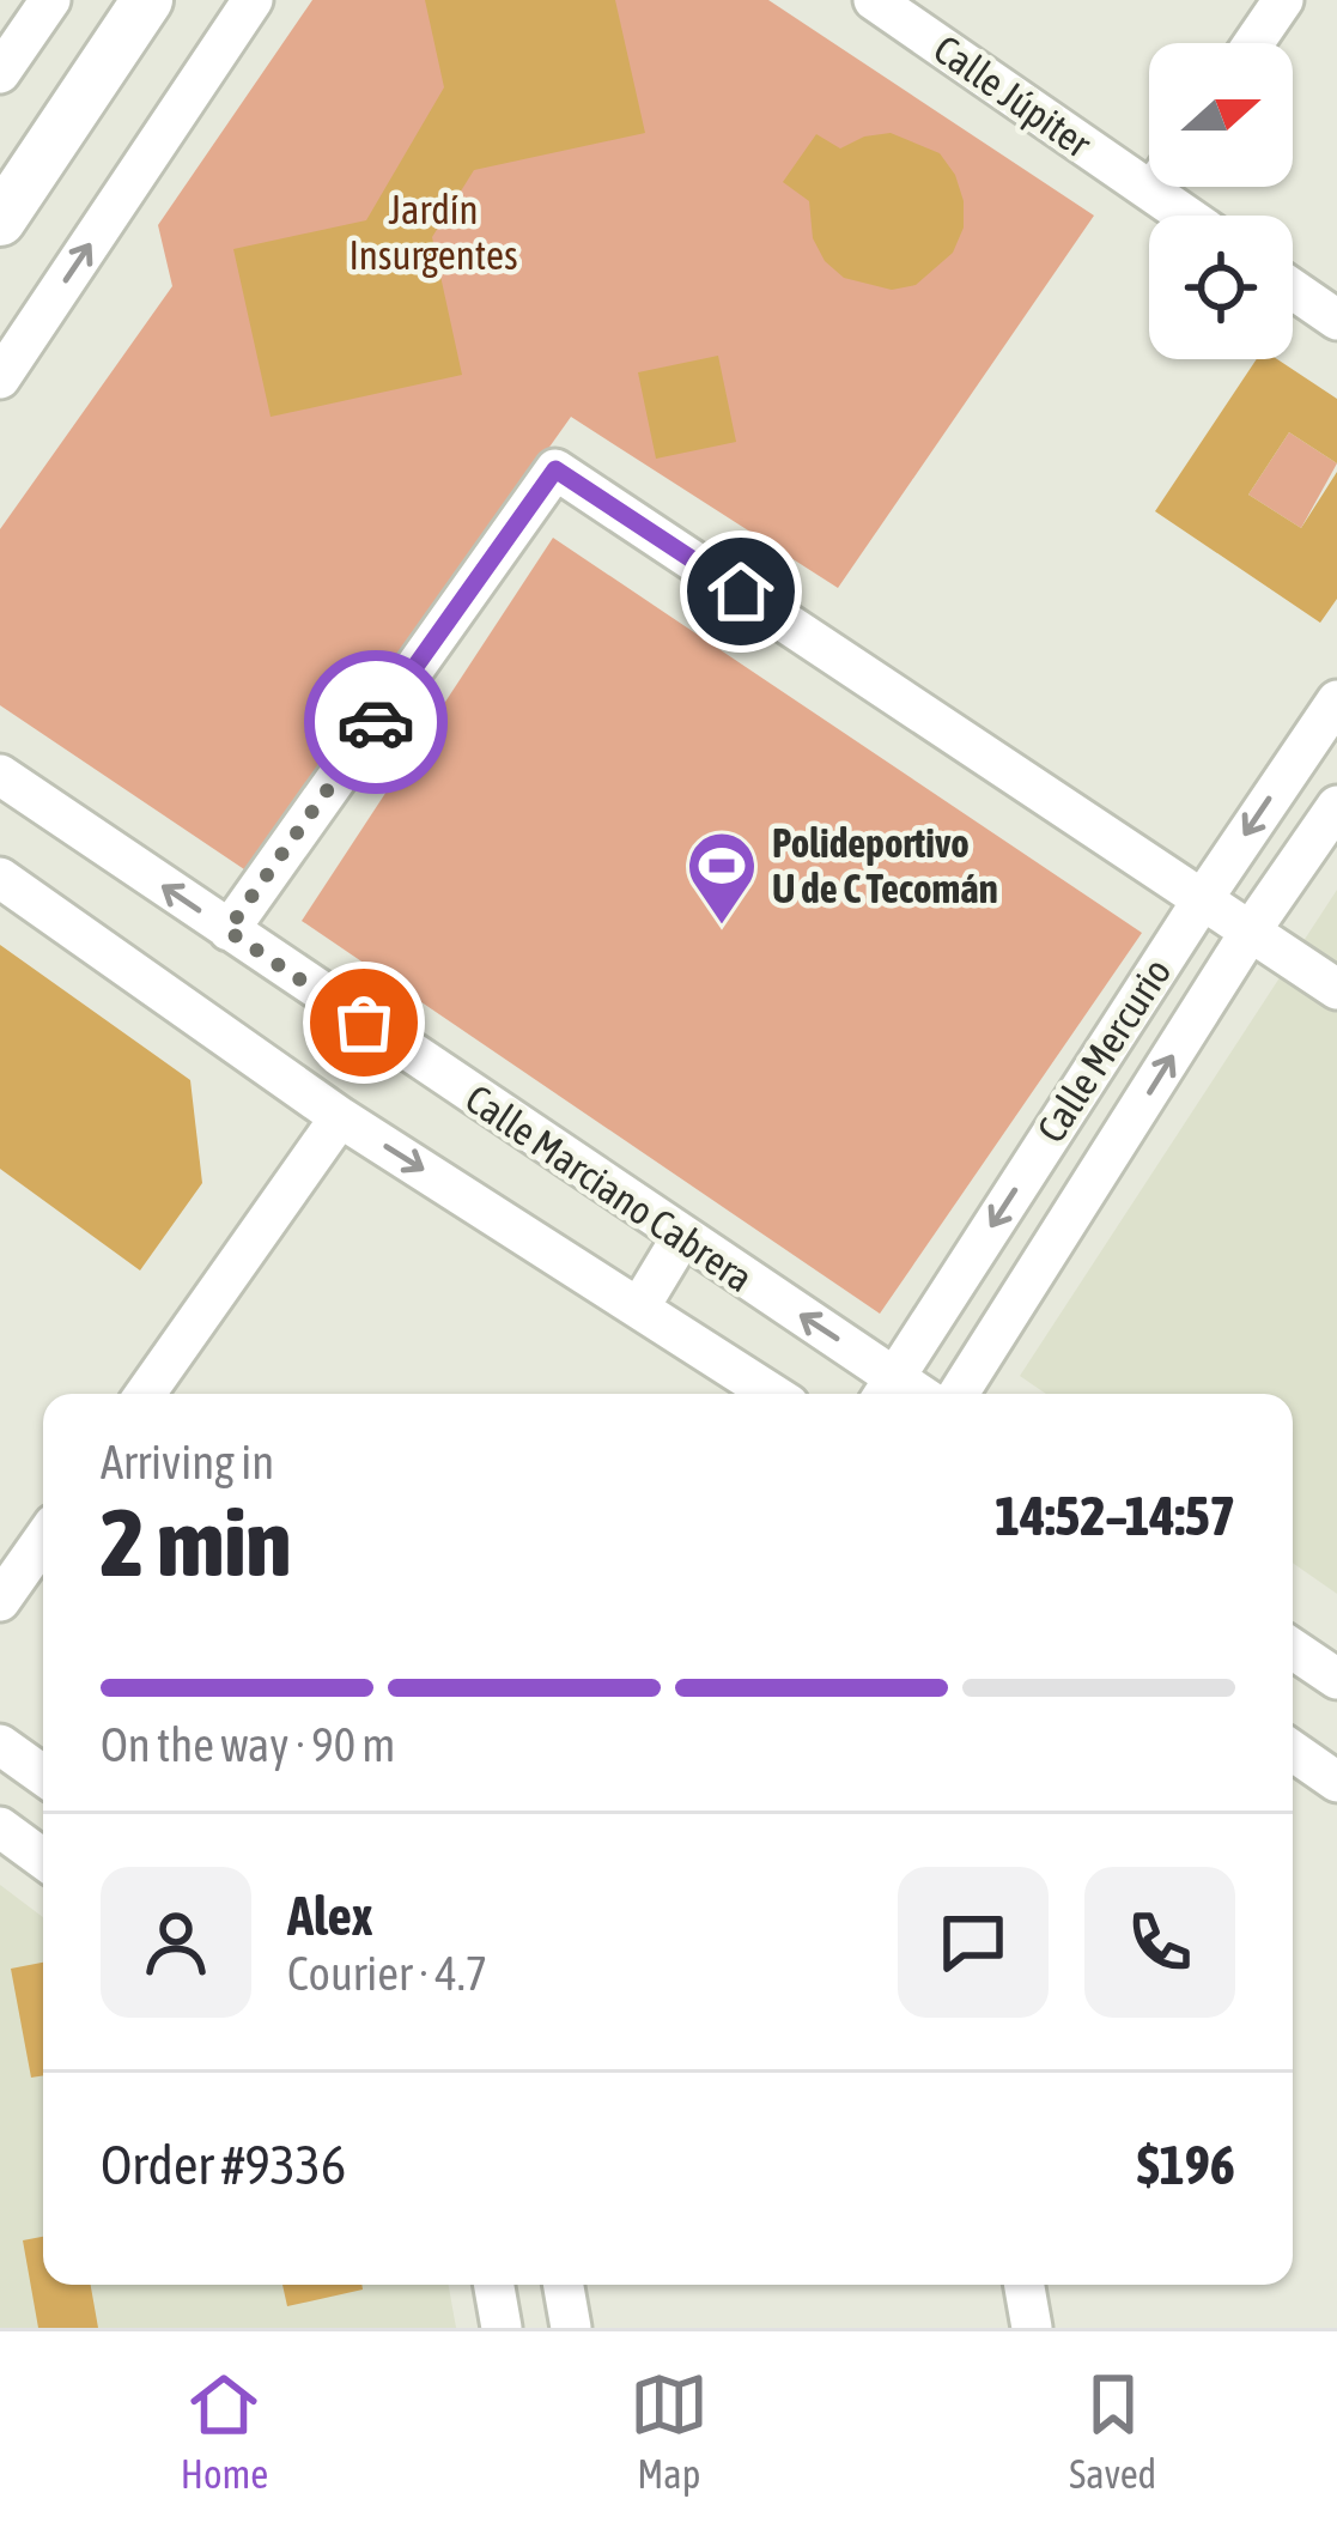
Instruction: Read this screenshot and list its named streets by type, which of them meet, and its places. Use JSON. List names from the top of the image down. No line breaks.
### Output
{"streets":{"street":["Calle Júpiter","Calle Mercurio","Calle Marciano Cabrera"]},"crossings":[["Calle Mercurio","Calle Marciano Cabrera"]],"parks":["Jardín Insurgentes"],"places":{"sports":["Polideportivo U de C Tecomán"]},"north":"right","page":{"heading":["2 min","Arriving in","14:52–14:57"],"panel":["Alex","Courier · 4.7","Order #9336","$196"],"bar":"On the way · 90 m","tabs":["Home","Map","Saved"]}}
